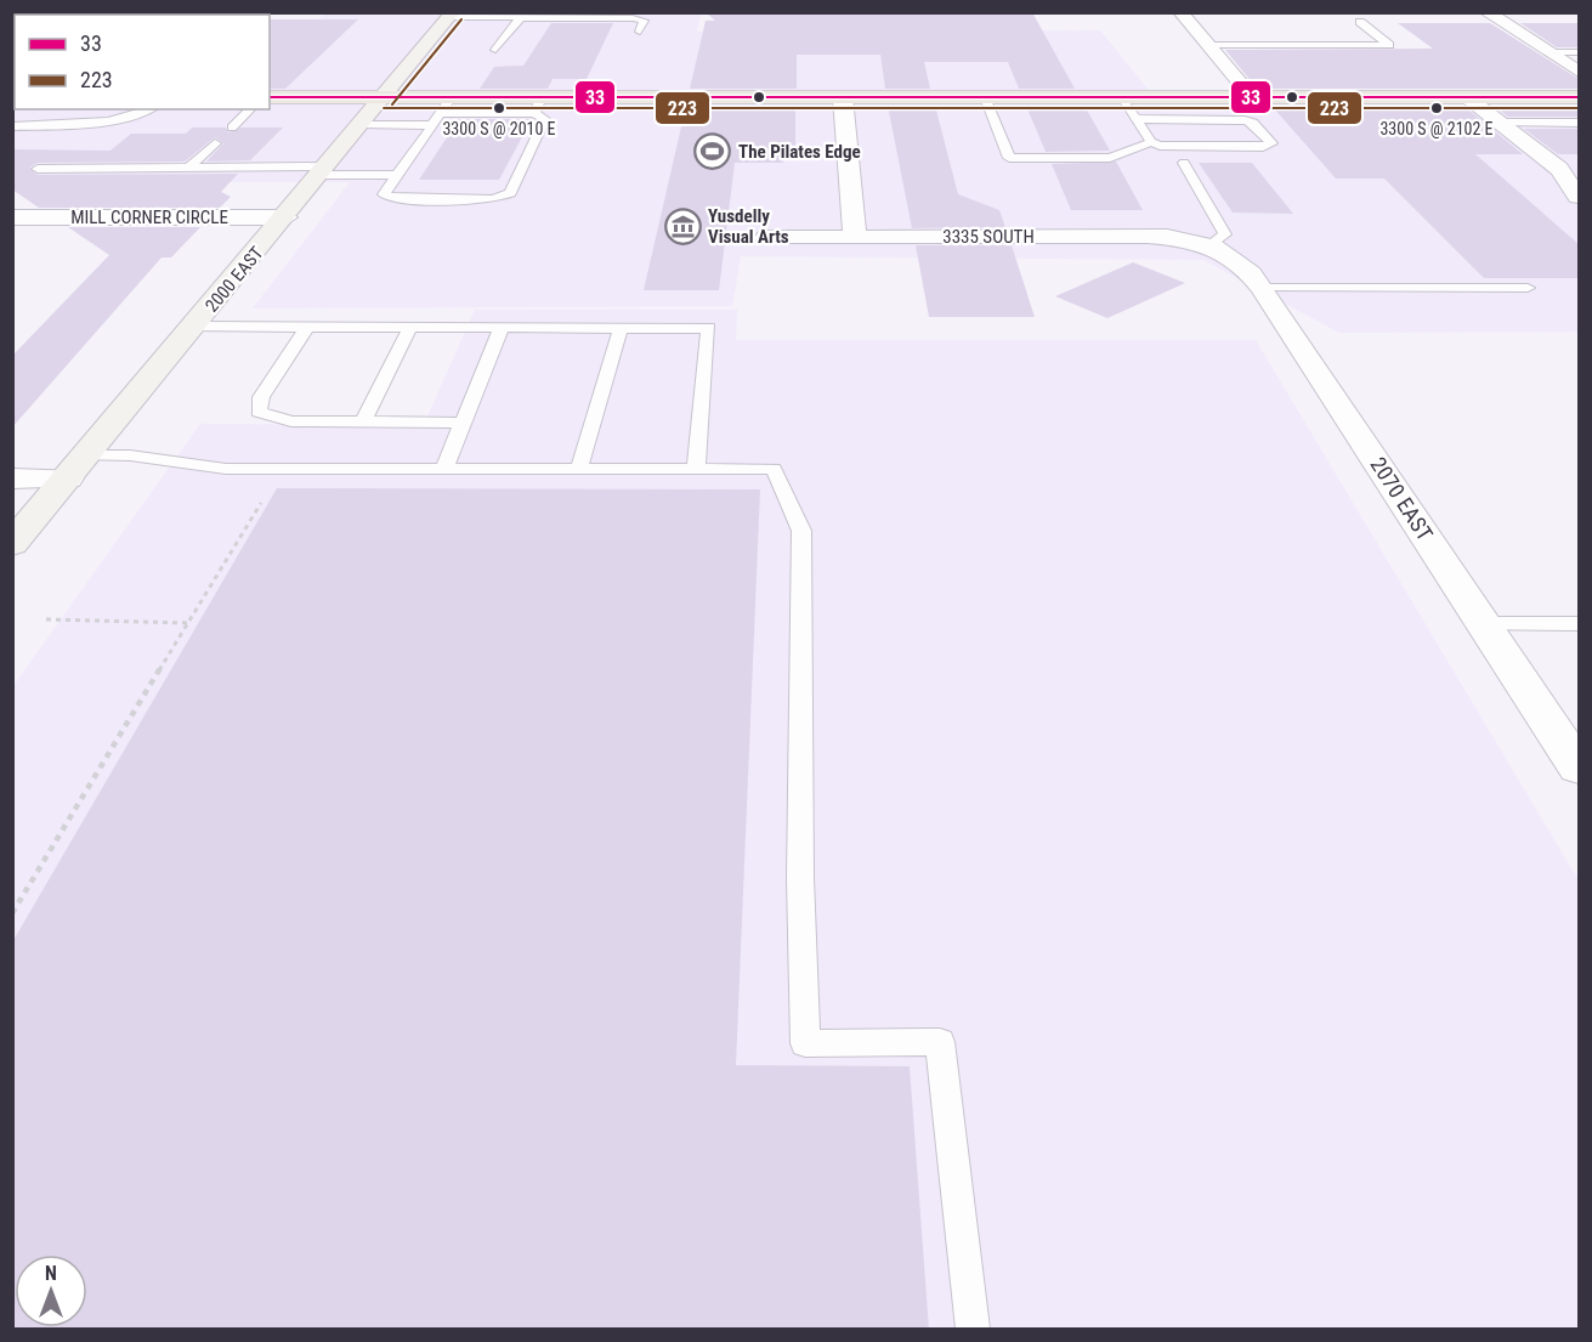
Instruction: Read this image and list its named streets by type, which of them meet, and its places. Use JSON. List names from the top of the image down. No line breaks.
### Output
{"streets":{"street":["MILL CORNER CIRCLE","3335 SOUTH","2000 EAST","2070 EAST"]},"crossings":[["MILL CORNER CIRCLE","2000 EAST"],["3335 SOUTH","2070 EAST"]],"places":{"other":["3300 S @ 2010 E","3300 S @ 2102 E"],"sports":["The Pilates Edge"],"museum":["Yusdelly Visual Arts"]},"lines":["transit line 223","transit line 33"],"legend":["33","223"],"north":"top"}
